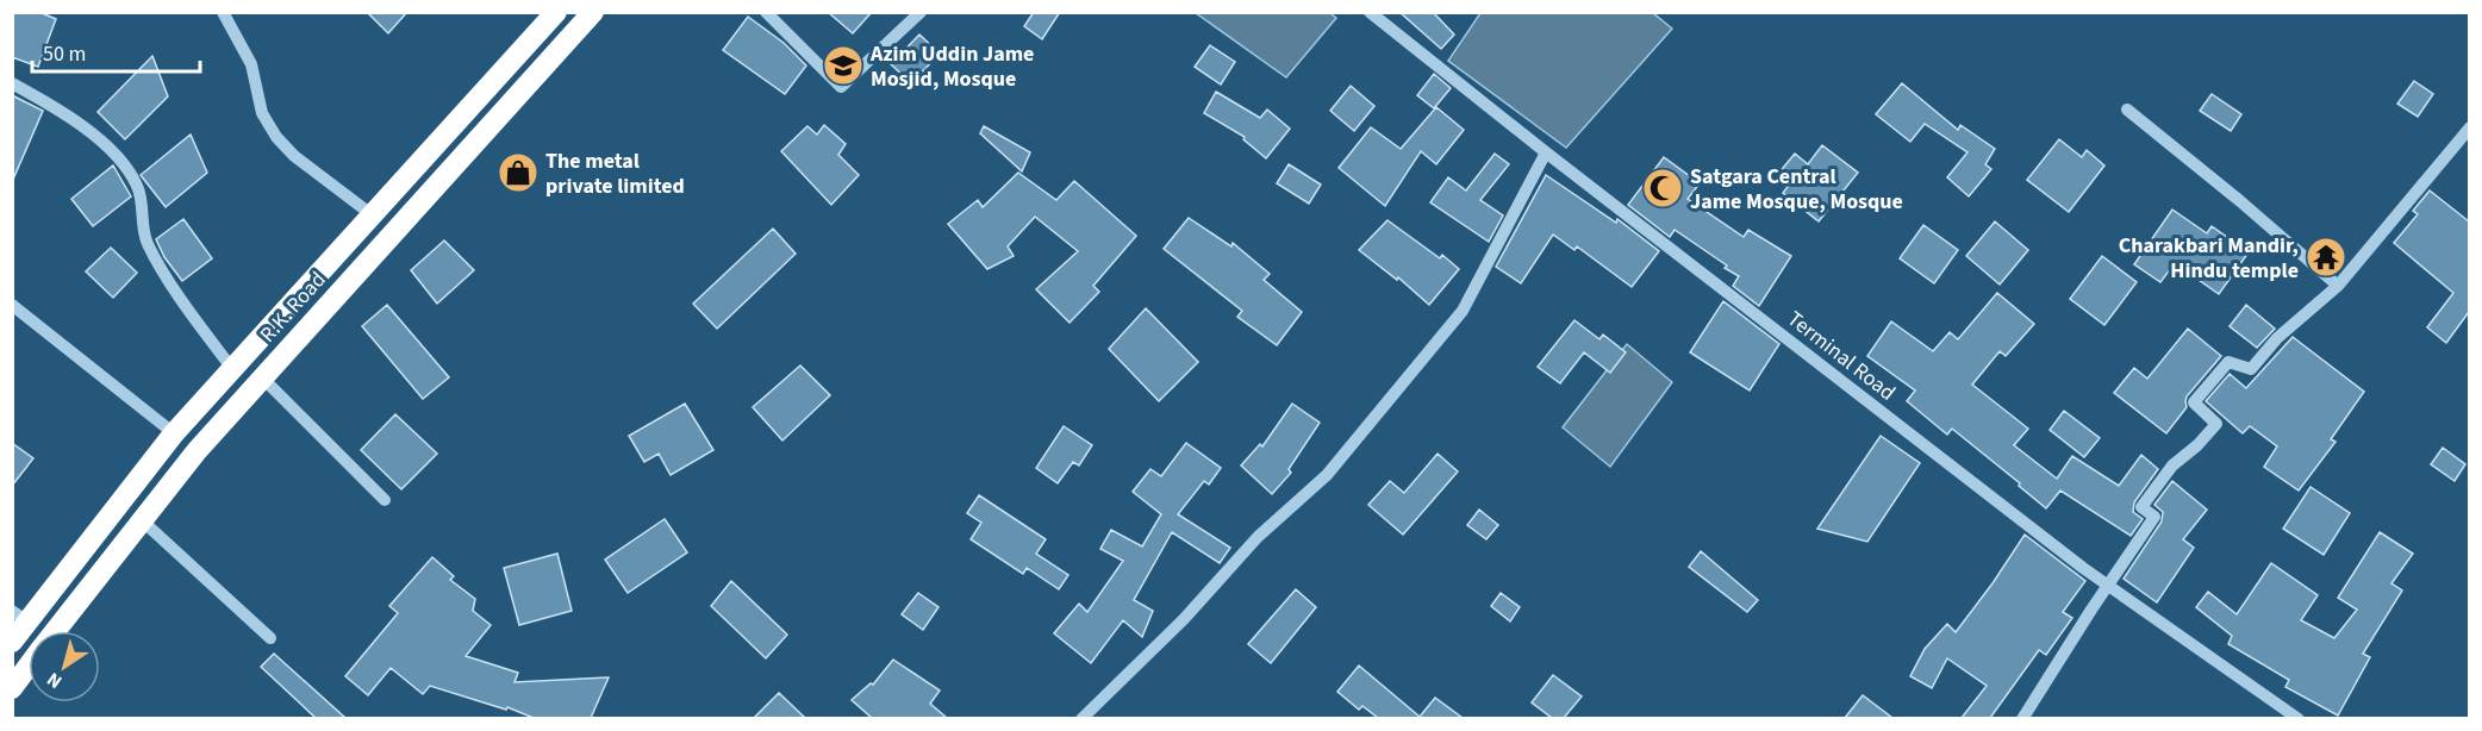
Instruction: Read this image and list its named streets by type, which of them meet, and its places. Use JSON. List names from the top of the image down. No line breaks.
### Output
{"streets":{"highway":["R.K. Road"],"street":["Terminal Road"]},"places":{"school or university":["Azim Uddin Jame Mosjid, Mosque"],"shop":["The metal private limited"],"mosque":["Satgara Central Jame Mosque, Mosque"],"temple":["Charakbari Mandir, Hindu temple"]},"scale_bar":"50 m","north":"bottom left"}
